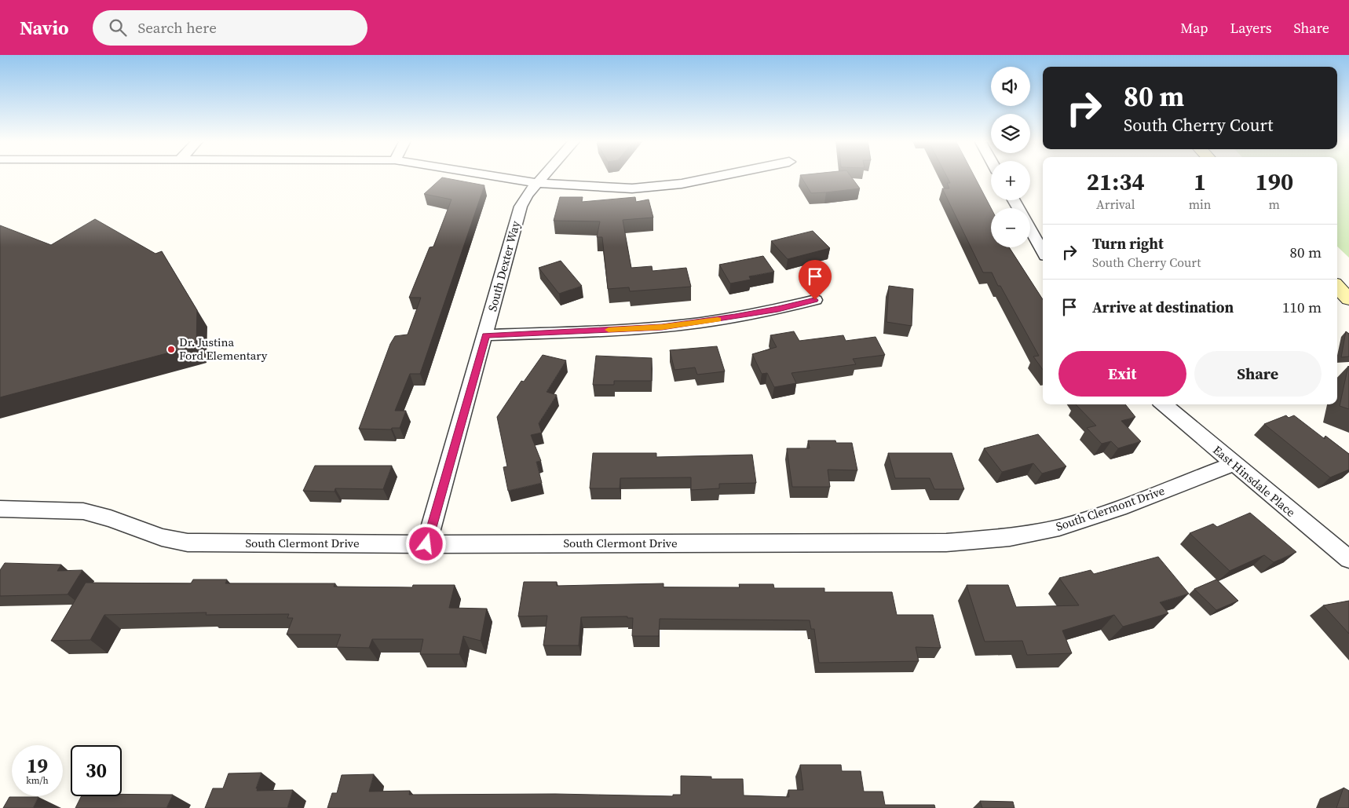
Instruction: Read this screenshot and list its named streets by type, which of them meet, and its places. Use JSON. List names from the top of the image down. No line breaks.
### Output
{"streets":{"street":["South Dexter Way","East Hinsdale Place","South Clermont Drive"]},"crossings":[["South Dexter Way","South Clermont Drive"],["East Hinsdale Place","South Clermont Drive"]],"places":["Dr. Justina Ford Elementary"],"page":{"header":"Navio","search":"Search here","nav":["Map","Layers","Share"],"map_buttons":["+","−"],"turn":["80 m","South Cherry Court"],"eta":["21:34","Arrival","1","min","190","m"],"list":[{"name":"Turn right","note":"South Cherry Court","value":"80 m"},{"name":"Arrive at destination","value":"110 m"}],"buttons":["Exit","Share"],"speed":"19 km/h","limit":"30"}}
